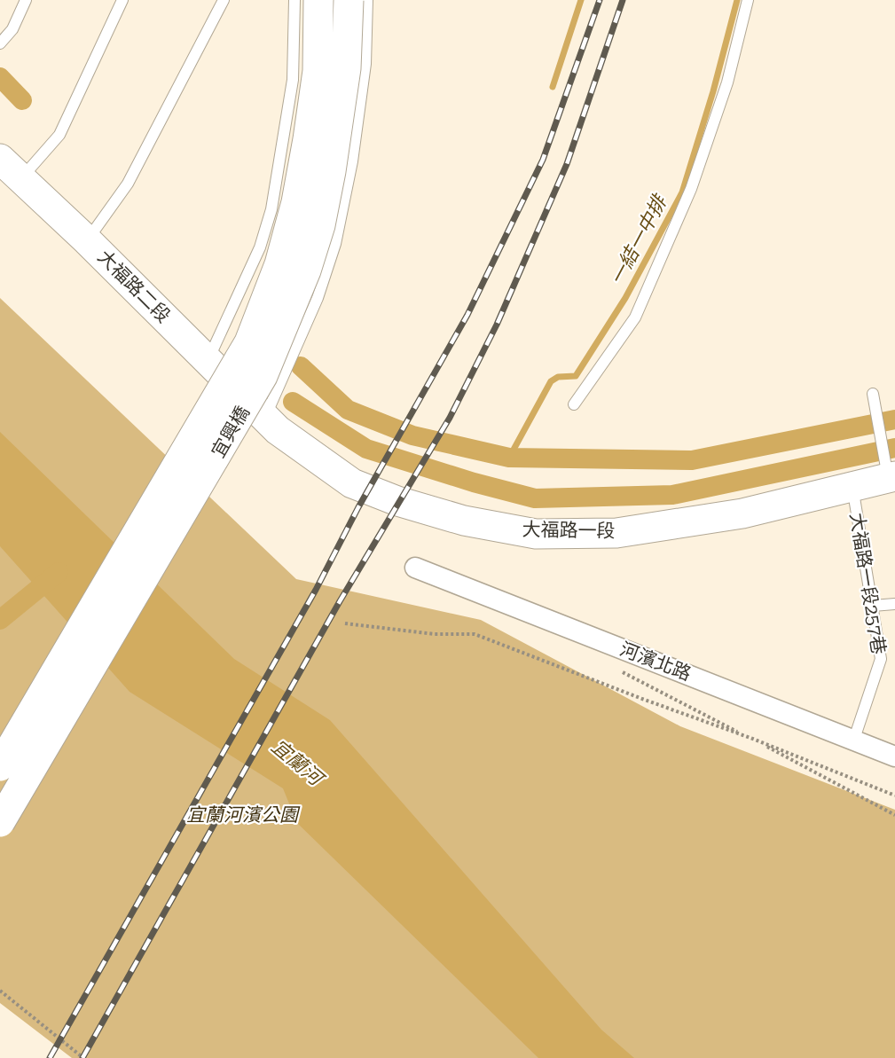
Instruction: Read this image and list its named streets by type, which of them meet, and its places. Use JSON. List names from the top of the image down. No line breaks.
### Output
{"streets":{"street":["大福路二段","宜興橋","大福路一段","河濱北路"],"lane":["大福路一段257巷"]},"crossings":[["大福路二段","大福路一段"],["大福路一段","大福路一段257巷"],["大福路一段257巷","河濱北路"]],"water":["一結一中排","宜蘭河"],"parks":["宜蘭河濱公園"]}
